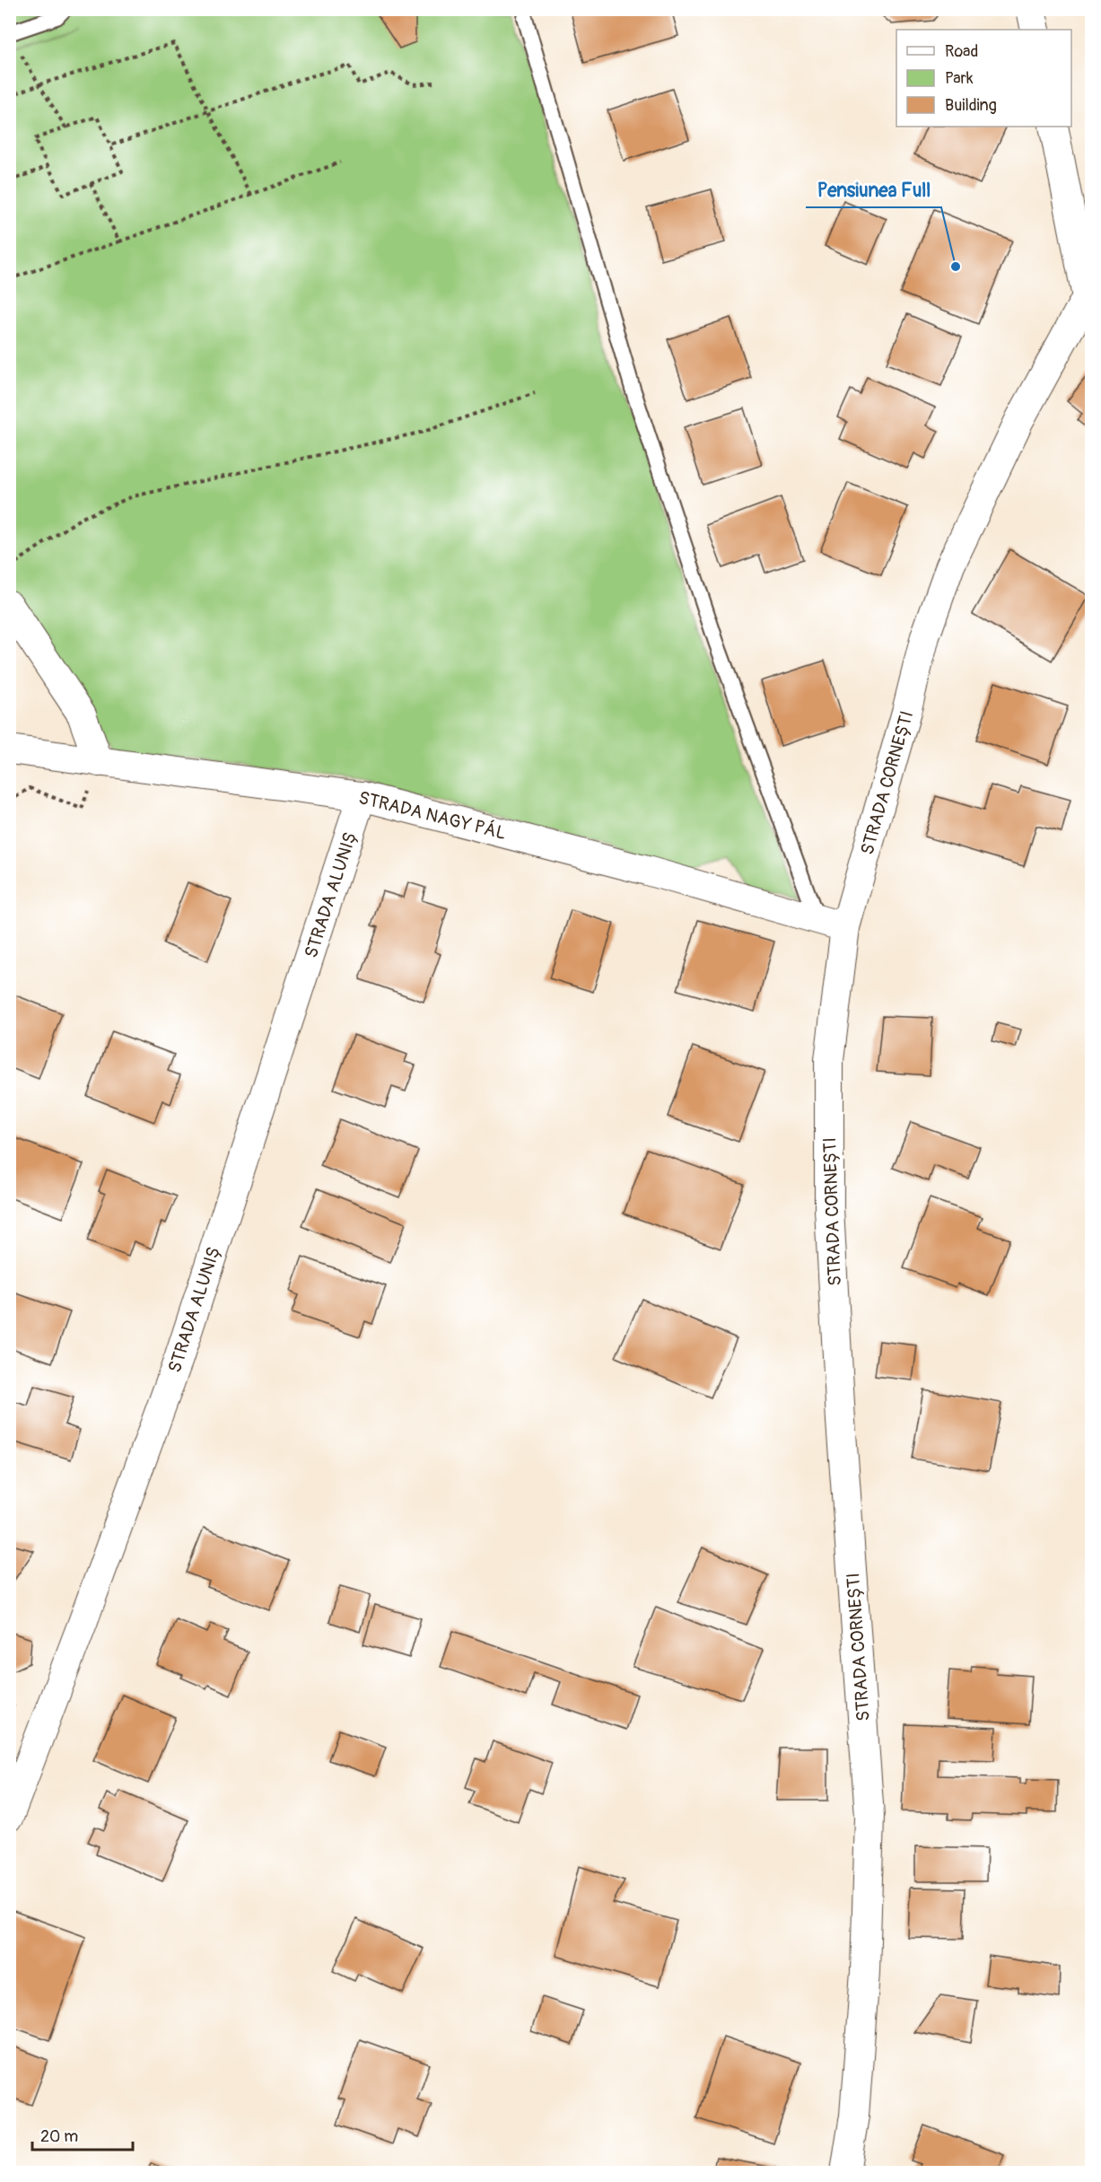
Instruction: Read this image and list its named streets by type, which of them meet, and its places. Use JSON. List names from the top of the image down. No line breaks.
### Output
{"streets":{"street":["STRADA CORNEȘTI","STRADA NAGY PÁL","STRADA ALUNIȘ"]},"crossings":[["STRADA CORNEȘTI","STRADA NAGY PÁL"],["STRADA NAGY PÁL","STRADA ALUNIȘ"]],"places":["Pensiunea Full"],"legend":["Road","Park","Building"],"scale_bar":"20 m"}
